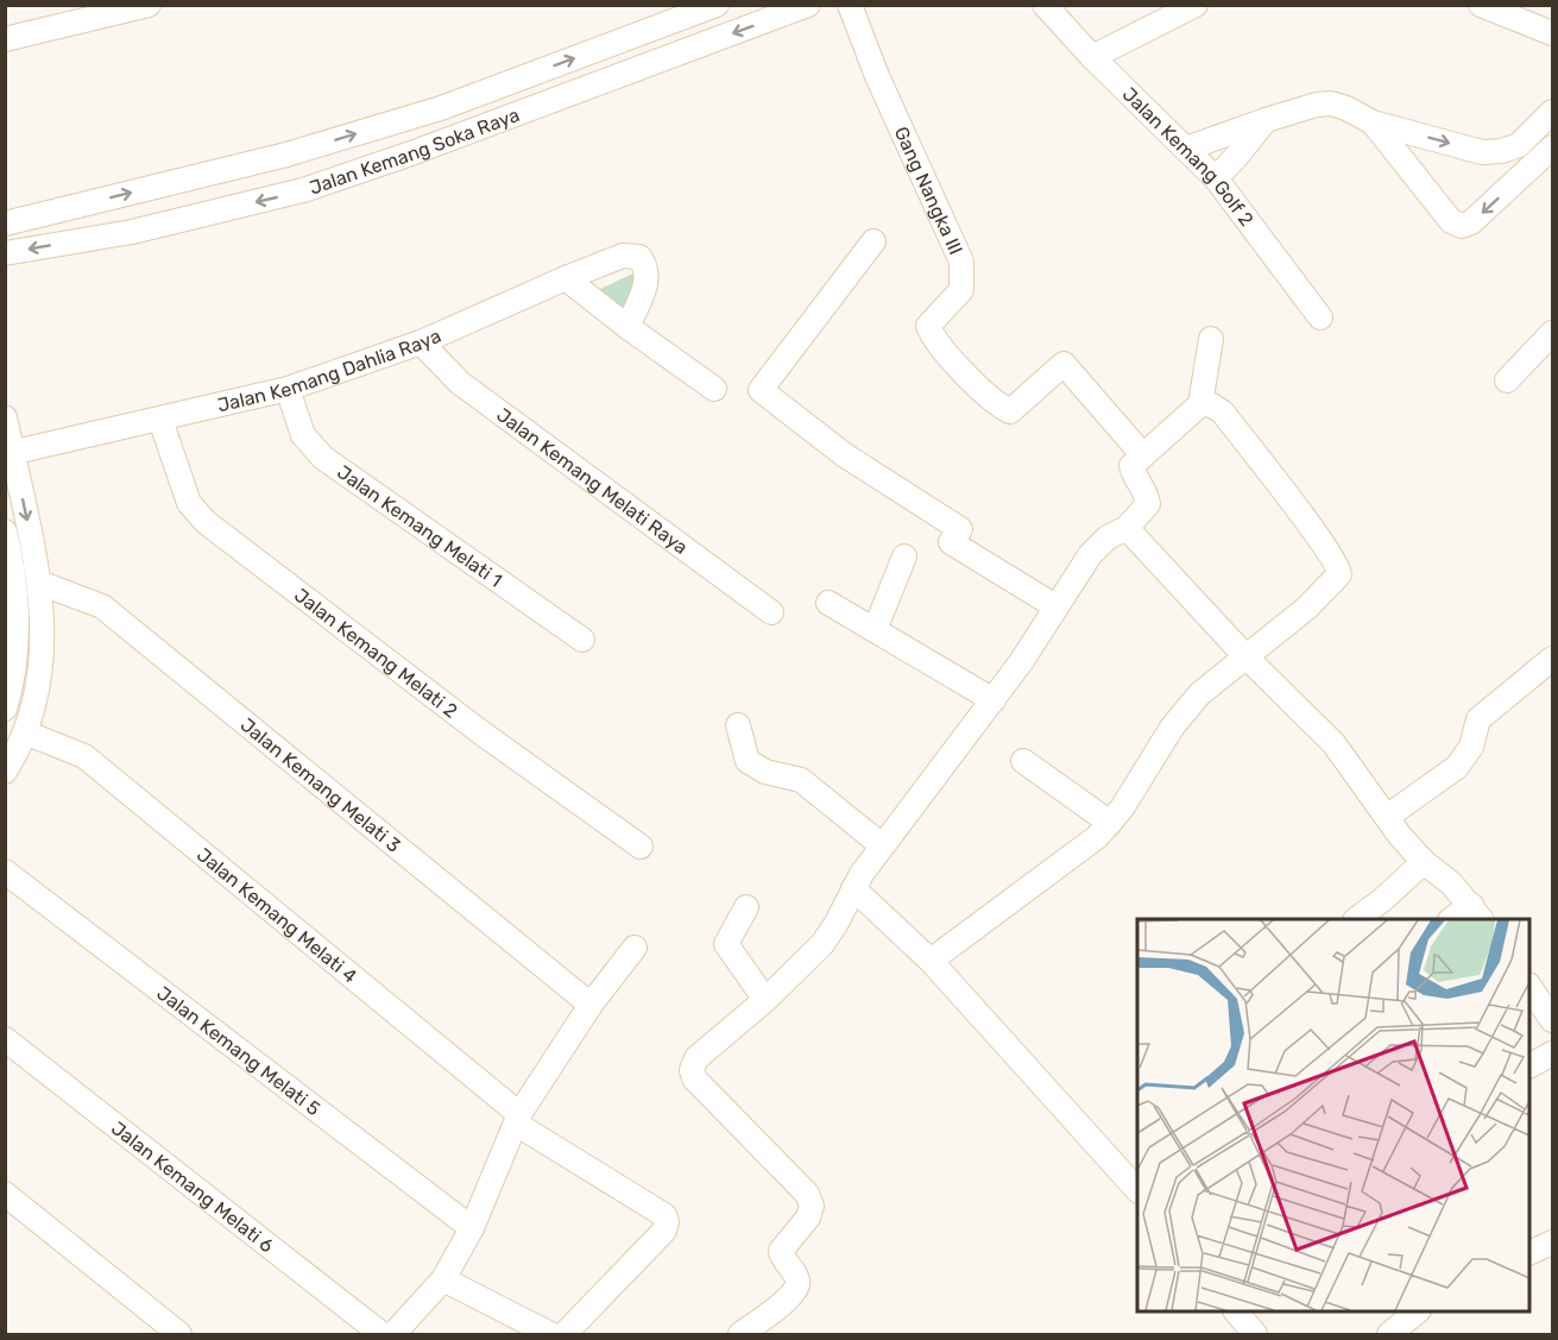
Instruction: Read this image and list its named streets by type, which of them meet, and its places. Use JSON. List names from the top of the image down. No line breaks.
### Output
{"streets":{"street":["Jalan Kemang Soka Raya","Jalan Kemang Golf 2","Gang Nangka III","Jalan Kemang Dahlia Raya","Jalan Kemang Melati Raya","Jalan Kemang Melati 1","Jalan Kemang Melati 2","Jalan Kemang Melati 3","Jalan Kemang Melati 4","Jalan Kemang Melati 5","Jalan Kemang Melati 6"]},"crossings":[["Jalan Kemang Dahlia Raya","Jalan Kemang Melati Raya"],["Jalan Kemang Dahlia Raya","Jalan Kemang Melati 1"],["Jalan Kemang Dahlia Raya","Jalan Kemang Melati 2"]]}
